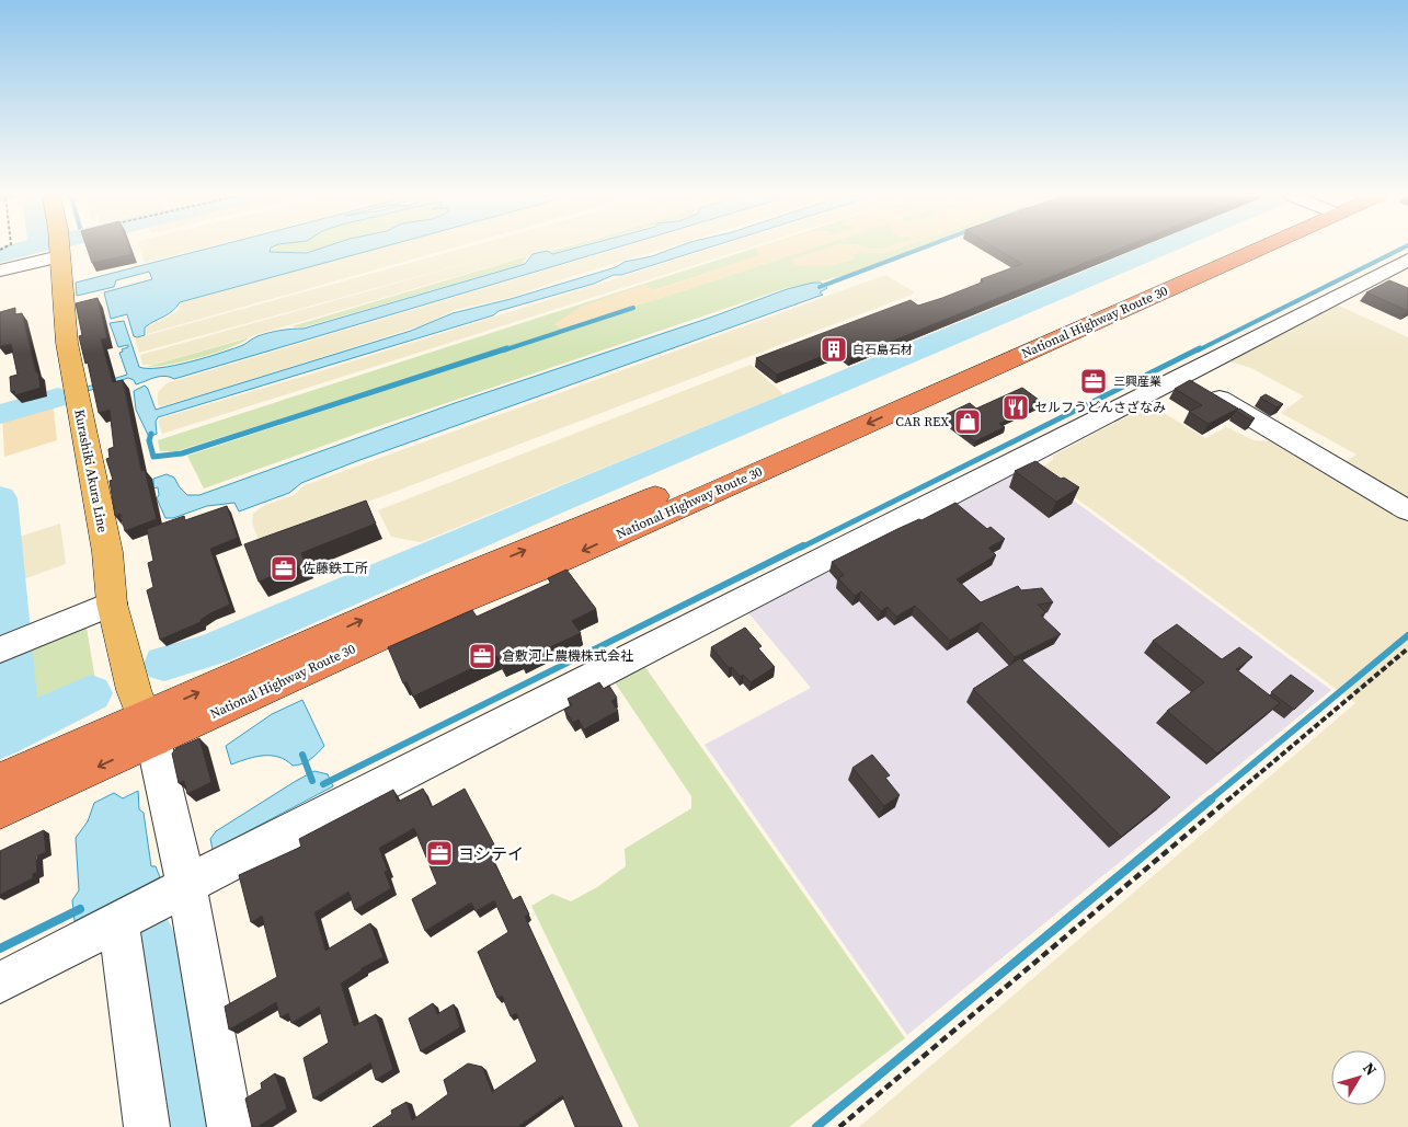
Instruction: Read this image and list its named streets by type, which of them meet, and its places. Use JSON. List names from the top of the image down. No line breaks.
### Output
{"streets":{"highway":["National Highway Route 30"],"main road":["Kurashiki Akura Line"]},"crossings":[["National Highway Route 30","Kurashiki Akura Line"]],"places":{"building":["白石島石材"],"office":["三興産業","佐藤鉄工所","倉敷河上農機株式会社","ヨシテイ"],"restaurant":["セルフうどんさざなみ"],"shop":["CAR REX"]},"north":"top right"}
